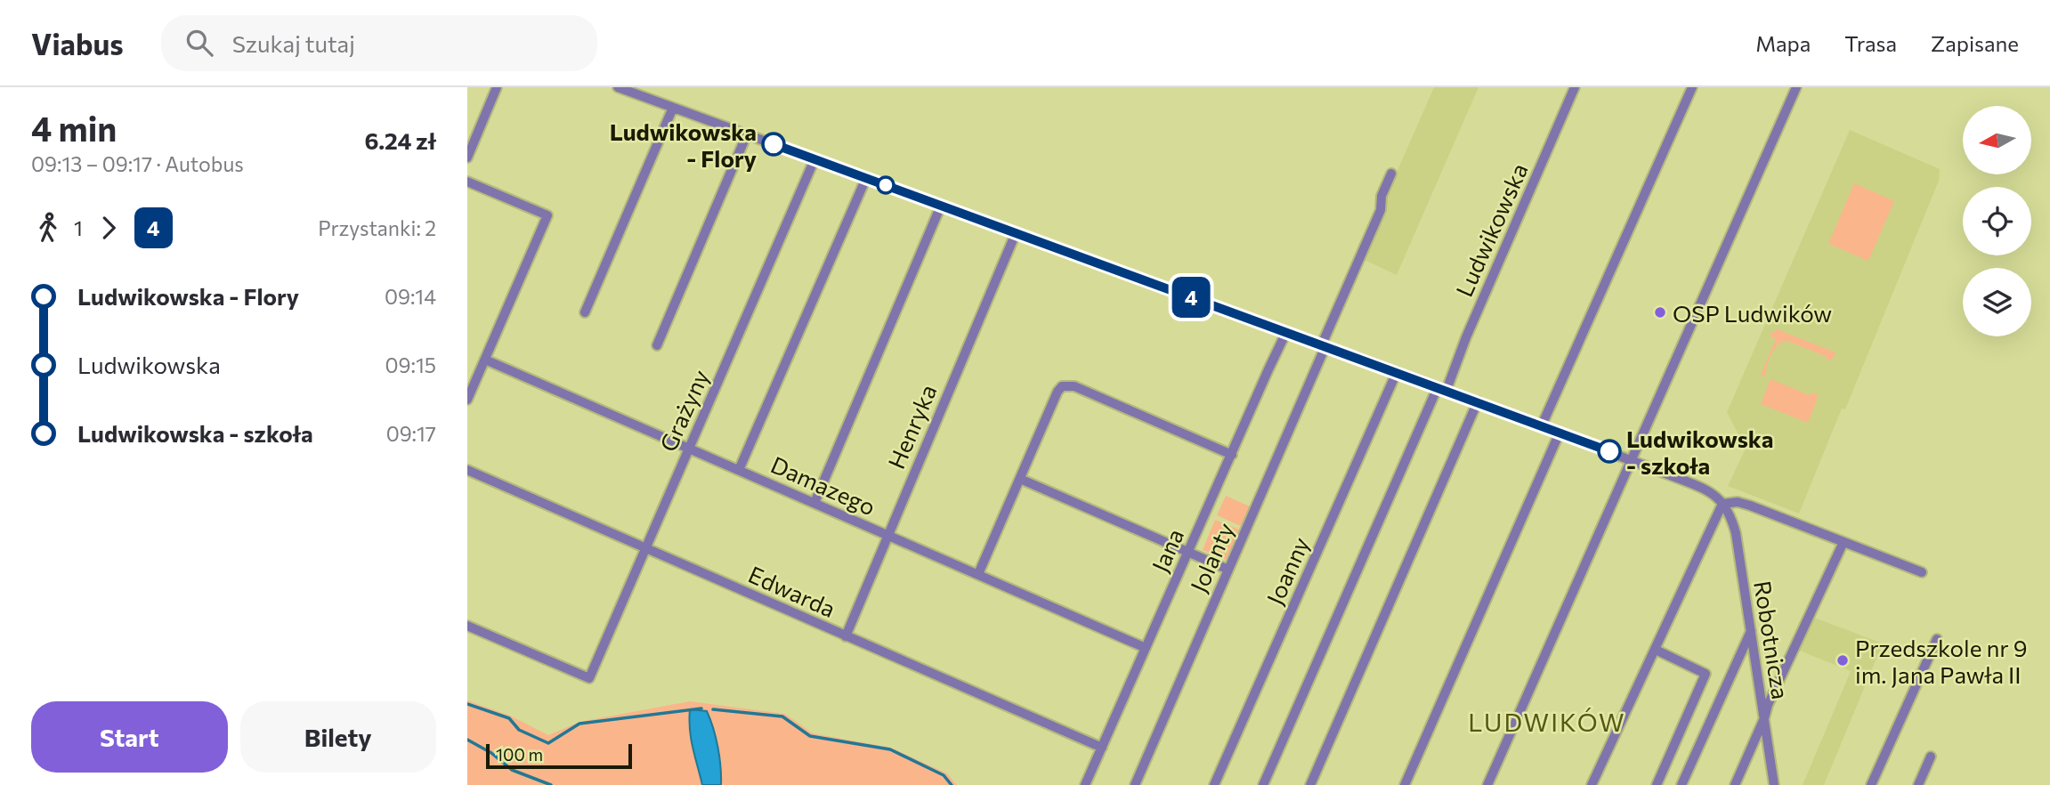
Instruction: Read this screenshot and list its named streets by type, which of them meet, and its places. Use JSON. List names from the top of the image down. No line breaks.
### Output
{"streets":{"street":["Ludwikowska","Grażyny","Henryka","Damazego","Jana","Jolanty","Joanny","Edwarda","Robotnicza"]},"crossings":[["Grażyny","Damazego"],["Grażyny","Edwarda"],["Henryka","Damazego"],["Henryka","Edwarda"],["Damazego","Jana"],["Jana","Edwarda"]],"districts":["LUDWIKÓW"],"places":["Ludwikowska - Flory","OSP Ludwików","Ludwikowska - szkoła","Przedszkole nr 9 im. Jana Pawła II"],"lines":["bus line 4"],"scale_bar":"100 m","north":"left","page":{"header":"Viabus","search":"Szukaj tutaj","nav":["Mapa","Trasa","Zapisane"],"heading":["4 min","09:13 – 09:17 · Autobus","6.24 zł"],"on_map":"4","legs":["1","4","Przystanki: 2"],"list":[{"name":"Ludwikowska - Flory","value":"09:14"},{"name":"Ludwikowska","value":"09:15"},{"name":"Ludwikowska - szkoła","value":"09:17"}],"buttons":["Start","Bilety"],"scale":"100 m"}}
